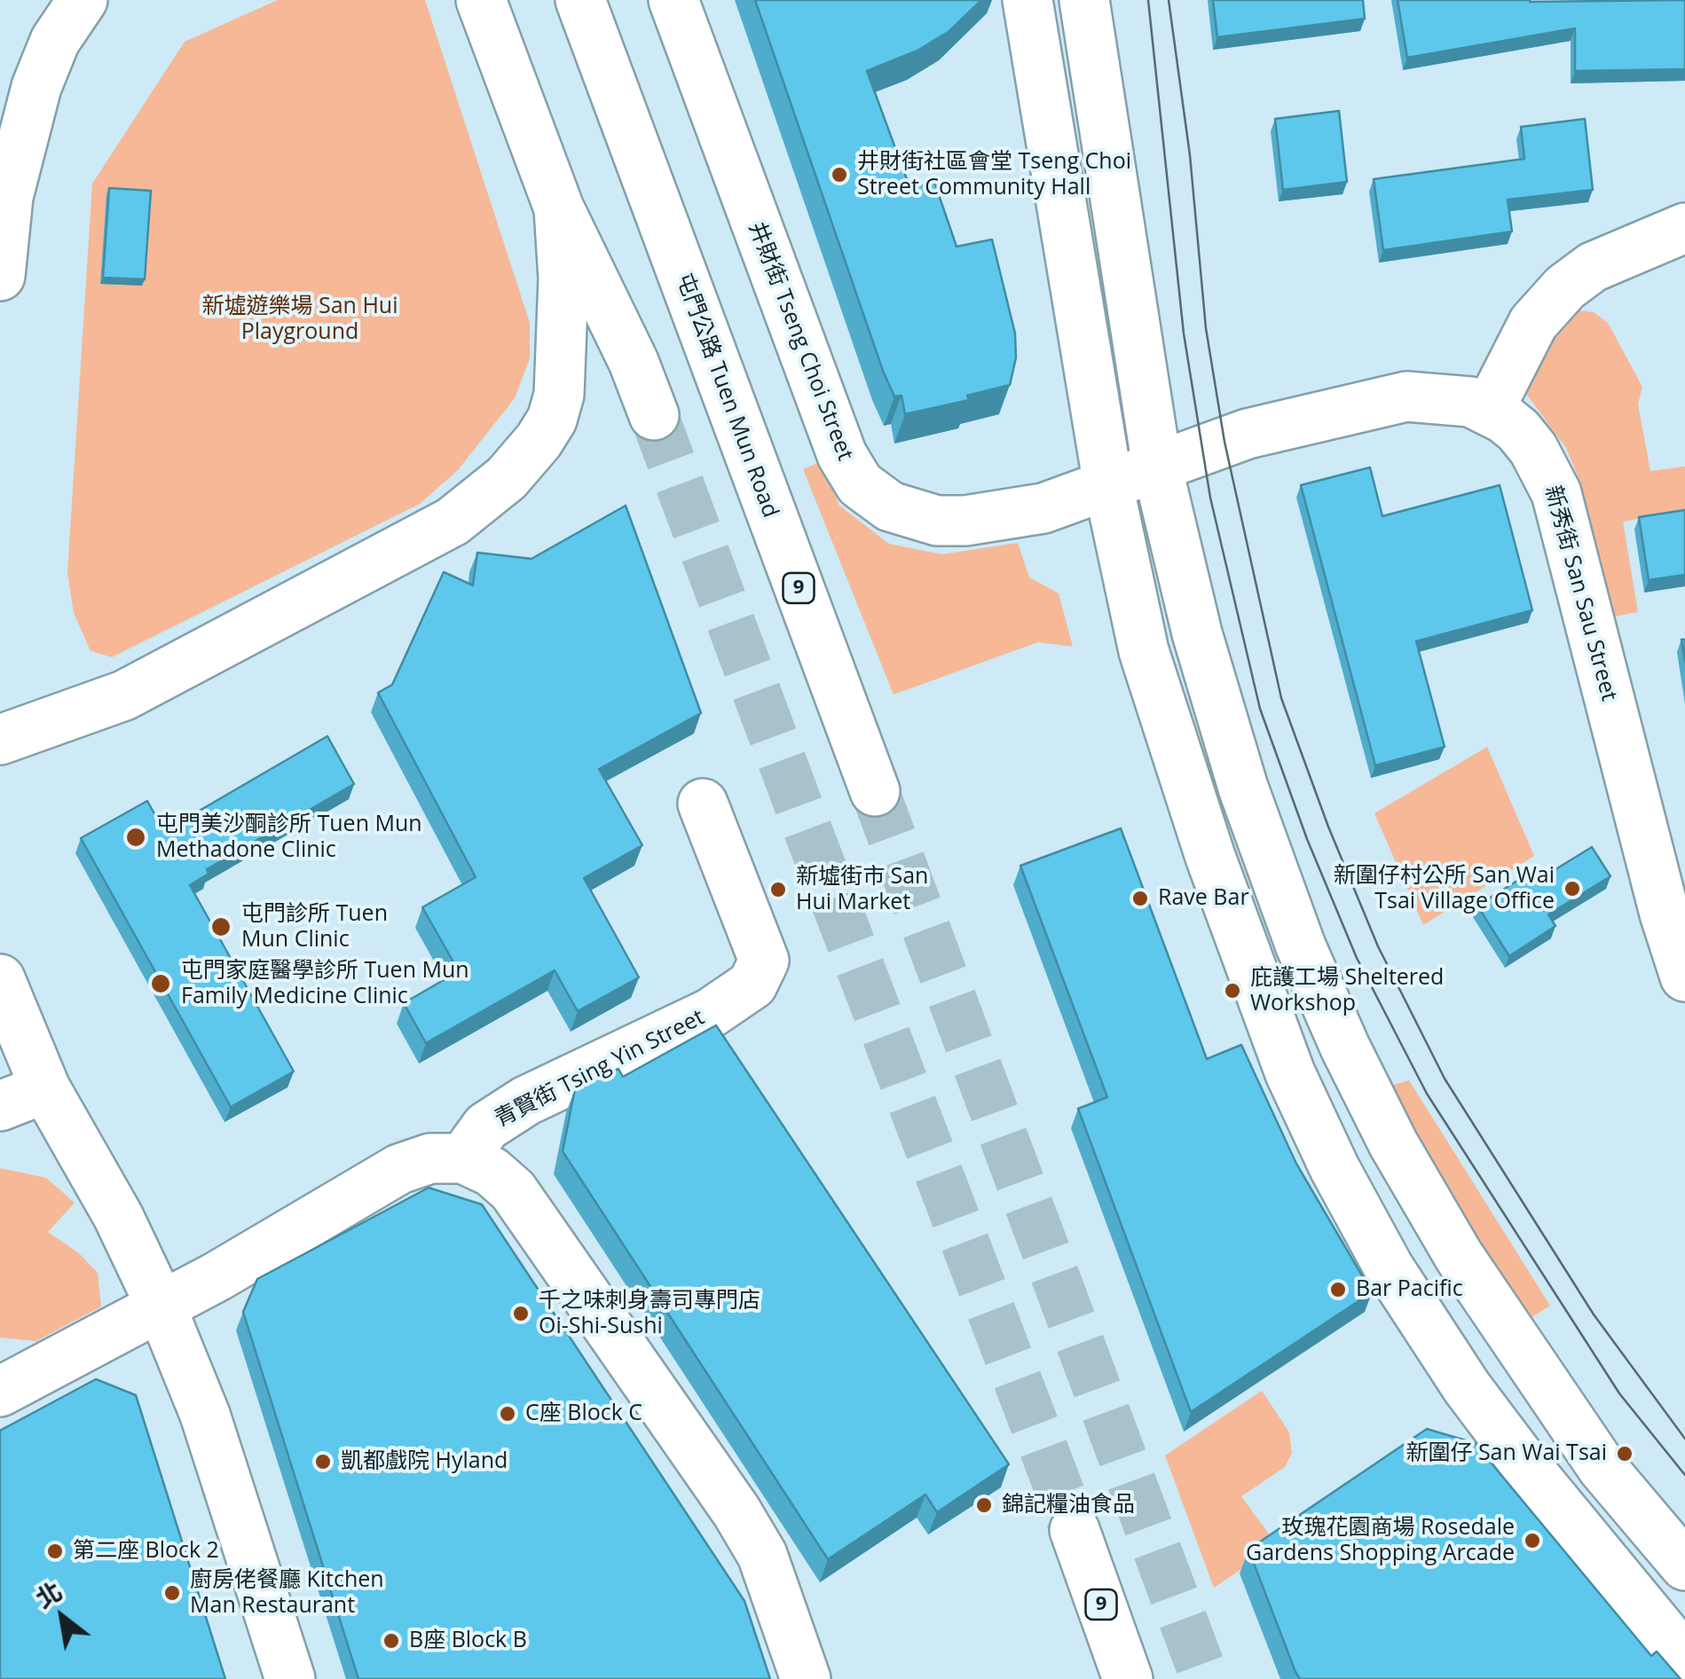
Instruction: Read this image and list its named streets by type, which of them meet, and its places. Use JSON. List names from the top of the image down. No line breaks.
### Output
{"streets":{"main road":["井財街 Tseng Choi Street","屯門公路 Tuen Mun Road","9","新秀街 San Sau Street","青賢街 Tsing Yin Street"]},"crossings":[["井財街 Tseng Choi Street","新秀街 San Sau Street"]],"parks":["新墟遊樂場 San Hui Playground"],"places":["井財街社區會堂 Tseng Choi Street Community Hall","屯門美沙酮診所 Tuen Mun Methadone Clinic","新圍仔村公所 San Wai Tsai Village Office","新墟街市 San Hui Market","Rave Bar","屯門診所 Tuen Mun Clinic","屯門家庭醫學診所 Tuen Mun Family Medicine Clinic","庇護工場 Sheltered Workshop","Bar Pacific","千之味刺身壽司專門店 Oi-Shi-Sushi","C座 Block C","新圍仔 San Wai Tsai","凱都戲院 Hyland","錦記糧油食品","玫瑰花園商場 Rosedale Gardens Shopping Arcade","第二座 Block 2","廚房佬餐廳 Kitchen Man Restaurant","B座 Block B"],"north":"top left"}
